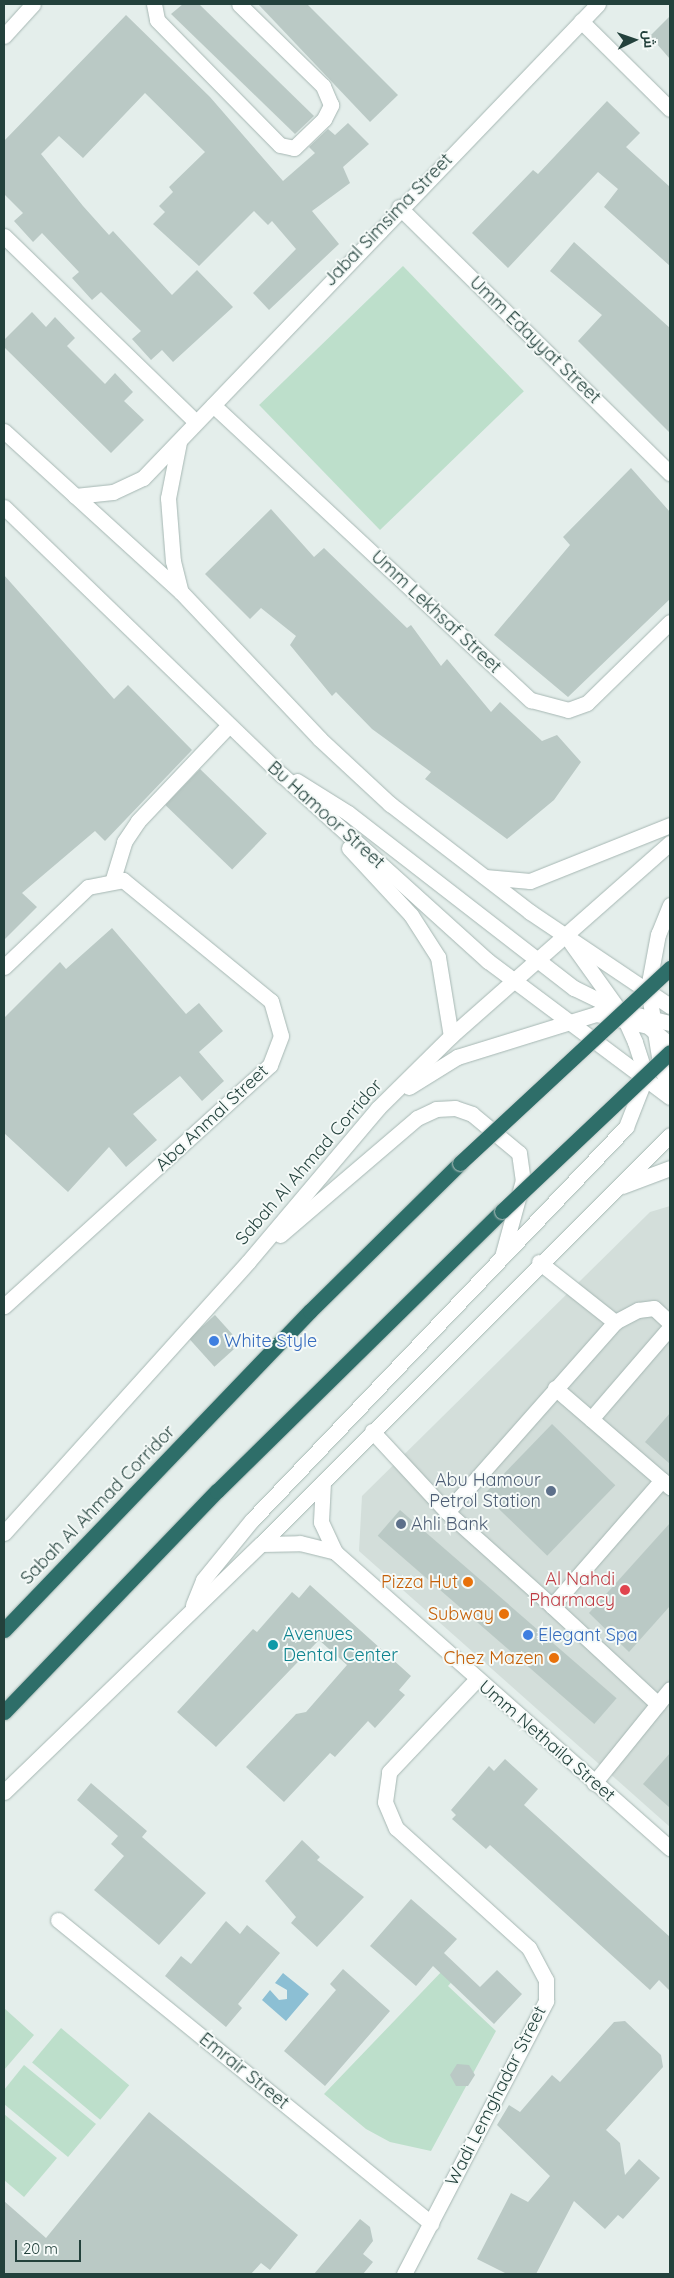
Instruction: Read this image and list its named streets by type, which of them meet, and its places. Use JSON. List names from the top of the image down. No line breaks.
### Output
{"streets":{"highway":["Sabah Al Ahmad Corridor"],"street":["Jabal Simsima Street","Umm Edayyat Street","Umm Lekhsaf Street","Bu Hamoor Street","Aba Anmal Street","Umm Nethaila Street","Emrair Street","Wadi Lemghadar Street"]},"crossings":[["Jabal Simsima Street","Umm Edayyat Street"],["Jabal Simsima Street","Umm Lekhsaf Street"],["Bu Hamoor Street","Sabah Al Ahmad Corridor"],["Umm Nethaila Street","Wadi Lemghadar Street"],["Emrair Street","Wadi Lemghadar Street"]],"places":["White Style","Abu Hamour Petrol Station","Ahli Bank","Pizza Hut","Al Nahdi Pharmacy","Subway","Elegant Spa","Avenues Dental Center","Chez Mazen"],"scale_bar":"20 m","north":"right"}
